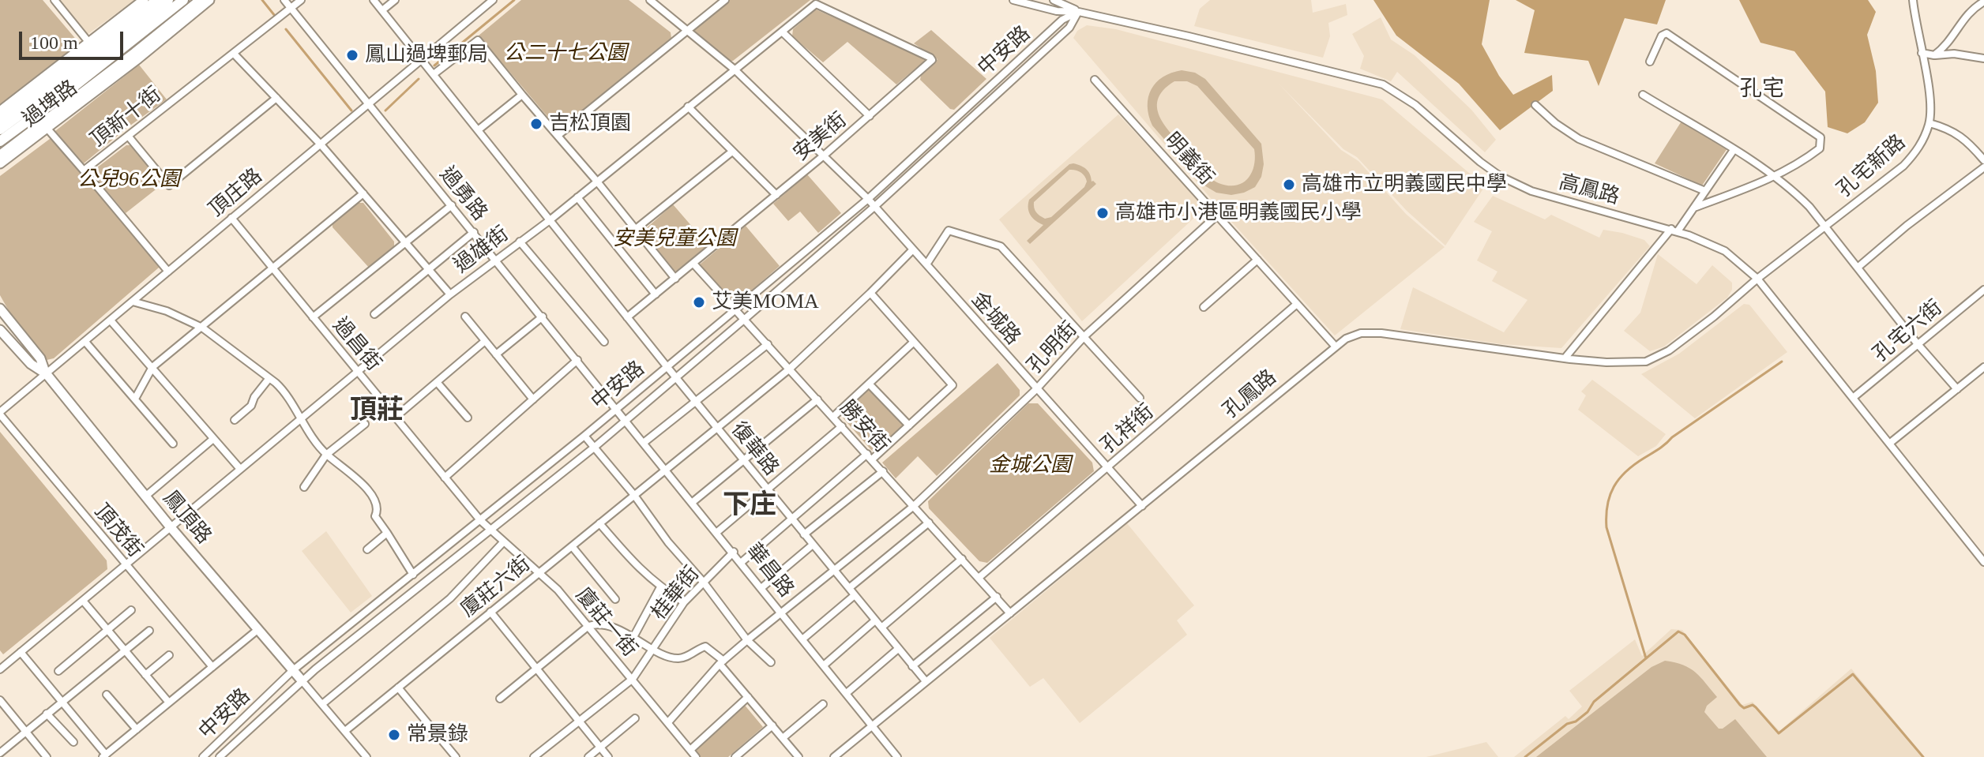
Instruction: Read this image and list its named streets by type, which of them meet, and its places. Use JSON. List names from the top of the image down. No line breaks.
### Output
{"streets":{"main road":["過埤路","鳳頂路"],"street":["中安路","頂新十街","安美街","明義街","孔宅新路","高鳳路","頂庄路","過勇路","過雄街","金城路","孔宅六街","過昌街","孔明街","孔鳳路","勝安街","孔祥街","復華路","頂茂街","華昌路","廈莊六街","桂華街","廈莊一街"]},"crossings":[["中安路","高鳳路"],["中安路","過勇路"],["中安路","金城路"],["中安路","過昌街"],["中安路","勝安街"],["中安路","復華路"],["中安路","鳳頂路"],["中安路","華昌路"],["中安路","廈莊一街"],["頂新十街","頂庄路"],["頂新十街","過勇路"],["安美街","過雄街"],["安美街","金城路"],["安美街","勝安街"],["安美街","復華路"],["明義街","孔明街"],["明義街","孔鳳路"],["明義街","孔祥街"],["孔宅新路","高鳳路"],["孔宅新路","孔鳳路"],["高鳳路","孔宅六街"],["高鳳路","孔鳳路"],["頂庄路","過勇路"],["頂庄路","過昌街"],["頂庄路","復華路"],["頂庄路","鳳頂路"],["頂庄路","頂茂街"],["過勇路","過雄街"],["過勇路","華昌路"],["過雄街","金城路"],["過雄街","過昌街"],["過雄街","復華路"],["過雄街","鳳頂路"],["過雄街","頂茂街"],["金城路","孔明街"],["金城路","孔鳳路"],["金城路","孔祥街"],["金城路","廈莊六街"],["過昌街","廈莊一街"],["孔明街","勝安街"],["孔明街","復華路"],["孔明街","華昌路"],["孔明街","廈莊一街"],["孔鳳路","勝安街"],["孔鳳路","復華路"],["孔鳳路","華昌路"],["勝安街","孔祥街"],["勝安街","廈莊六街"],["復華路","廈莊六街"],["華昌路","廈莊六街"],["華昌路","桂華街"],["廈莊六街","廈莊一街"],["桂華街","廈莊一街"]],"districts":["孔宅","頂莊","下庄"],"parks":["公二十七公園","公兒96公園","安美兒童公園","金城公園"],"places":["鳳山過埤郵局","吉松頂園","高雄市立明義國民中學","高雄市小港區明義國民小學","艾美MOMA","常景錄"],"scale_bar":"100 m"}
